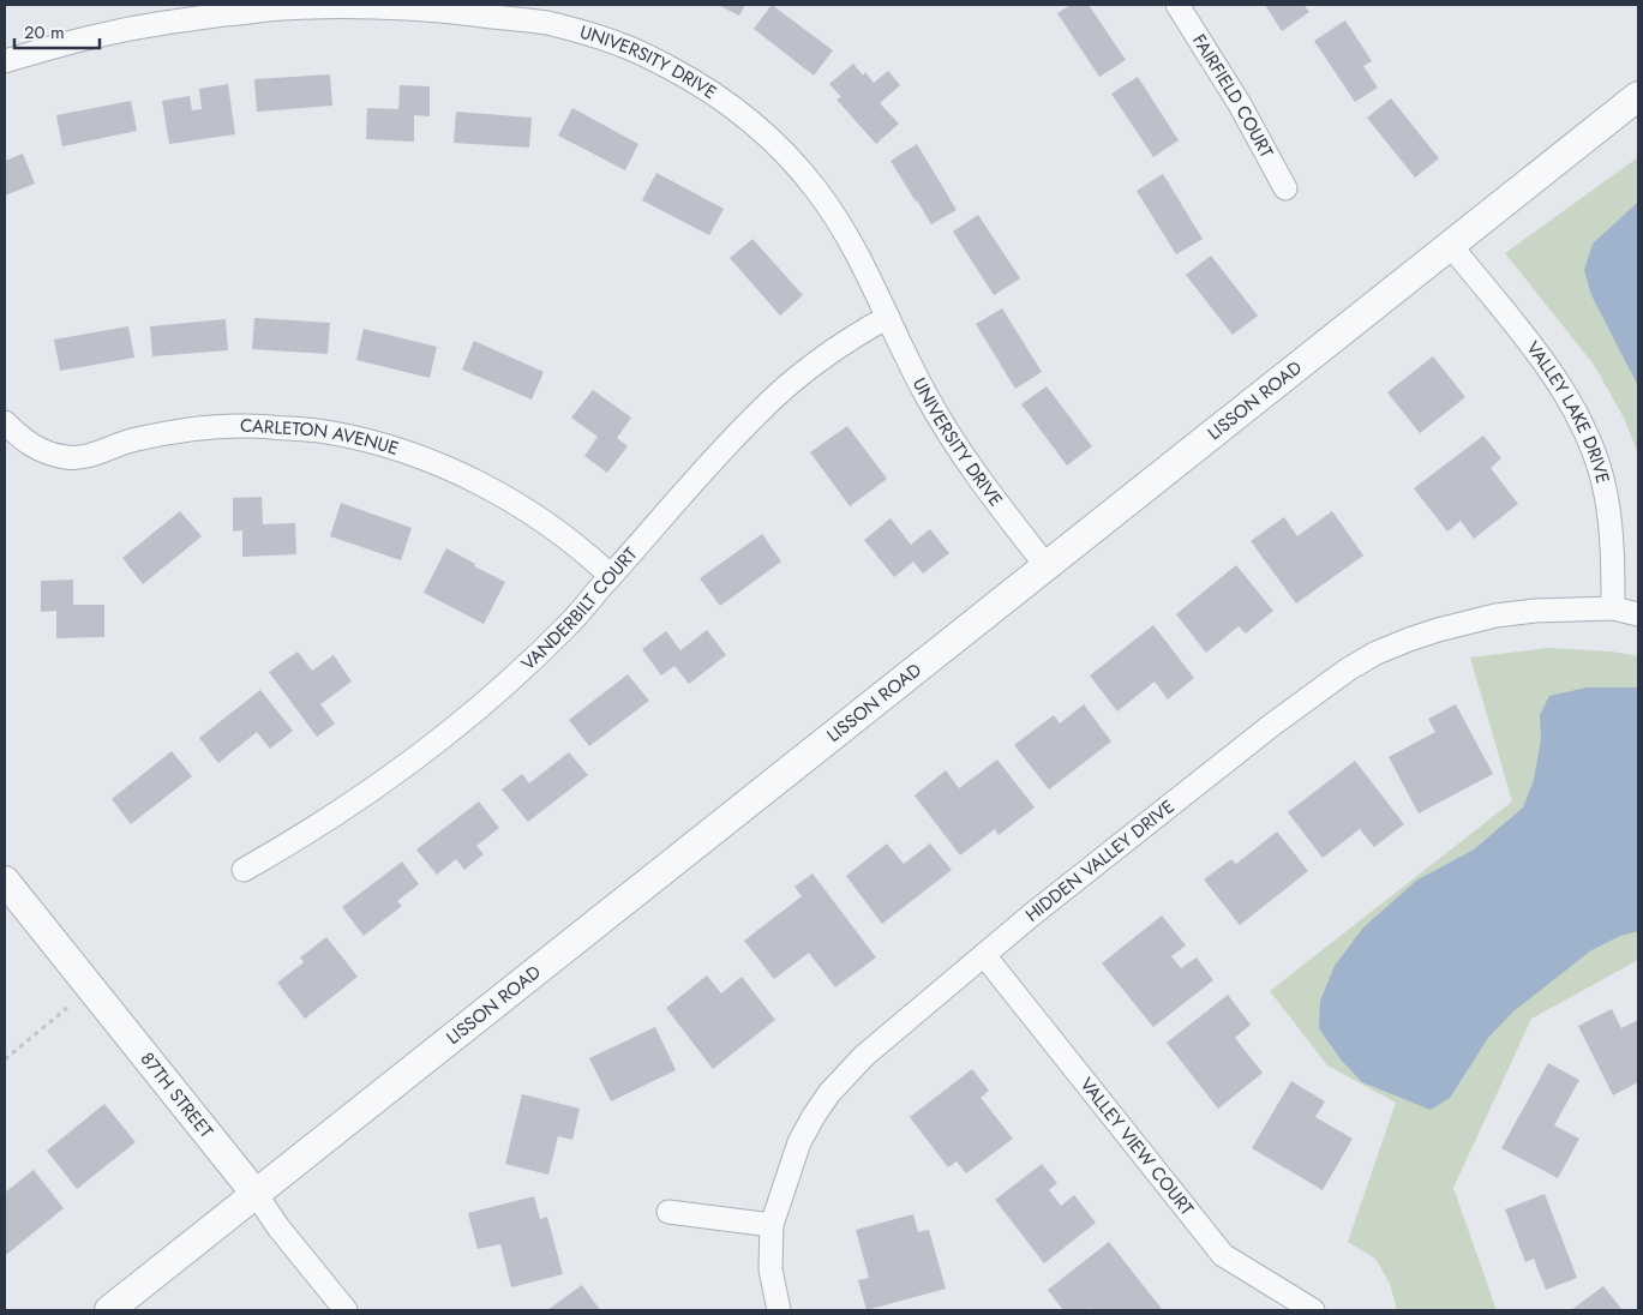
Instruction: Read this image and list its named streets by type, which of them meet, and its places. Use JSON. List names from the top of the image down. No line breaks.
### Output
{"streets":{"street":["UNIVERSITY DRIVE","FAIRFIELD COURT","LISSON ROAD","VALLEY LAKE DRIVE","CARLETON AVENUE","VANDERBILT COURT","HIDDEN VALLEY DRIVE","87TH STREET","VALLEY VIEW COURT"]},"crossings":[["UNIVERSITY DRIVE","LISSON ROAD"],["UNIVERSITY DRIVE","VANDERBILT COURT"],["LISSON ROAD","VALLEY LAKE DRIVE"],["LISSON ROAD","87TH STREET"],["VALLEY LAKE DRIVE","HIDDEN VALLEY DRIVE"],["CARLETON AVENUE","VANDERBILT COURT"],["HIDDEN VALLEY DRIVE","VALLEY VIEW COURT"]],"scale_bar":"20 m"}
